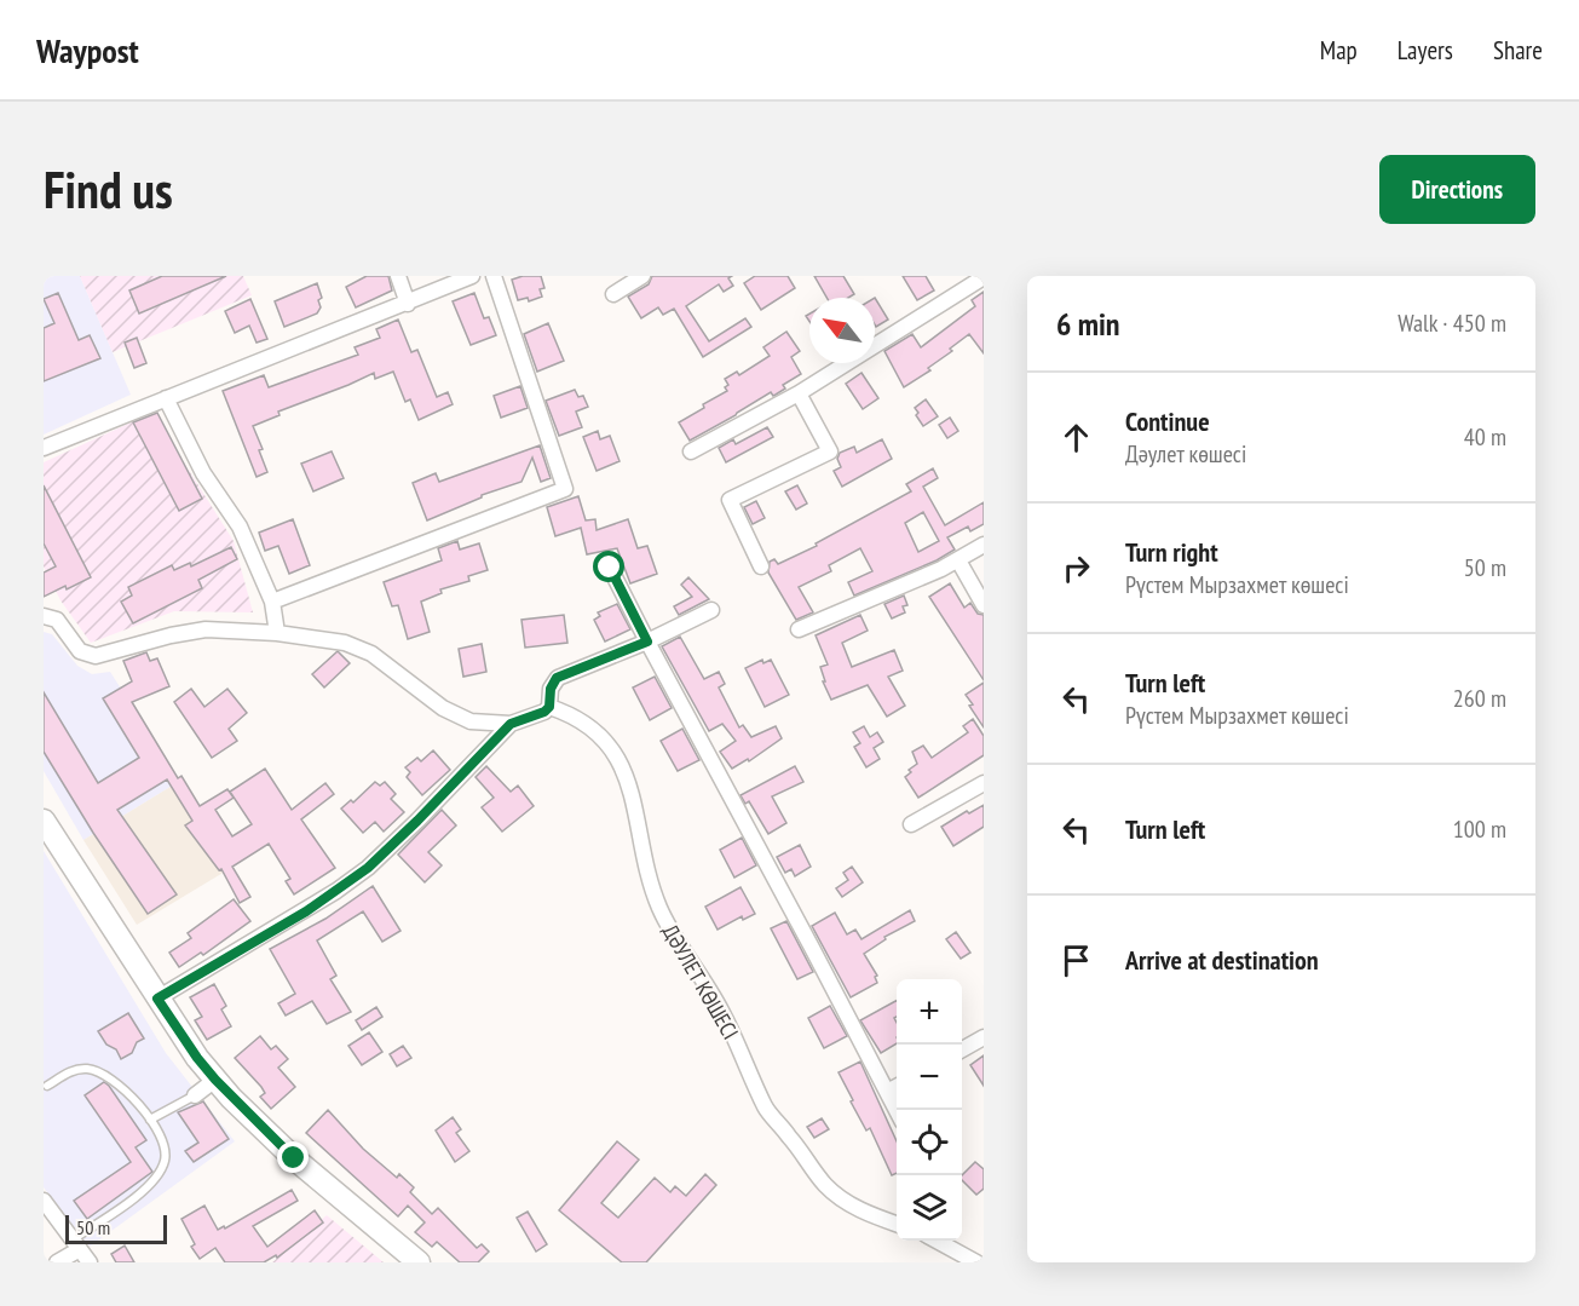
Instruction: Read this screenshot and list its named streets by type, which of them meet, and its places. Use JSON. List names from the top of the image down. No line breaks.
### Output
{"streets":{"street":["ДӘУЛЕТ КӨШЕСІ"]},"scale_bar":"50 m","north":"top left","page":{"header":"Waypost","nav":["Map","Layers","Share"],"buttons":"Directions","title":"Find us","heading":["6 min","Walk · 450 m"],"list":[["Continue","Дәулет көшесі","40 m"],["Turn right","Рүстем Мырзахмет көшесі","50 m"],["Turn left","Рүстем Мырзахмет көшесі","260 m"],["Turn left","100 m"],"Arrive at destination"],"map_buttons":["+","−"],"scale":"50 m"}}
